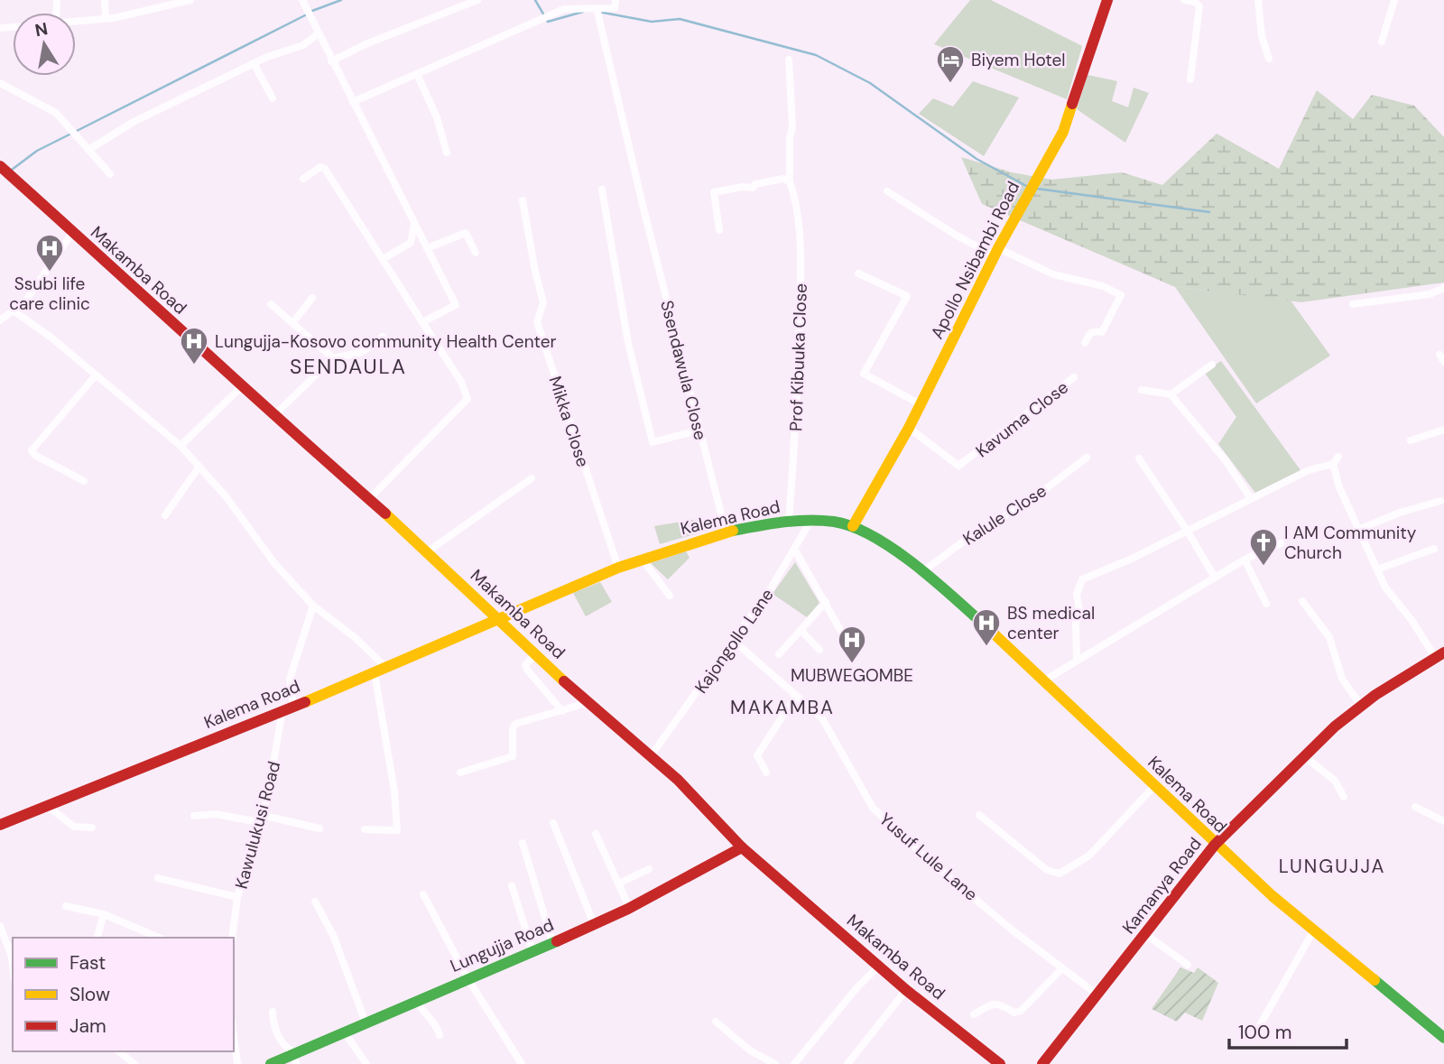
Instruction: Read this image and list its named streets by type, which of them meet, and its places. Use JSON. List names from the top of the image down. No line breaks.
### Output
{"streets":{"street":["Apollo Nsibambi Road","Makamba Road","Prof Kibuuka Close","Ssendawula Close","Kavuma Close","Mikka Close","Kalule Close","Kalema Road","Kajongollo Lane","Kawulukusi Road","Yusuf Lule Lane","Kamanya Road","Lungujja Road"]},"crossings":[["Apollo Nsibambi Road","Kavuma Close"],["Apollo Nsibambi Road","Kalema Road"],["Makamba Road","Kalema Road"],["Makamba Road","Kajongollo Lane"],["Makamba Road","Lungujja Road"],["Prof Kibuuka Close","Kalema Road"],["Ssendawula Close","Kalema Road"],["Mikka Close","Kalema Road"],["Kalule Close","Kalema Road"],["Kalema Road","Kajongollo Lane"],["Kalema Road","Kawulukusi Road"],["Kalema Road","Kamanya Road"],["Kajongollo Lane","Yusuf Lule Lane"],["Yusuf Lule Lane","Kamanya Road"]],"districts":["SENDAULA","MAKAMBA","LUNGUJJA"],"places":{"hotel":["Biyem Hotel"],"hospital":["Ssubi life care clinic","Lungujja-Kosovo community Health Center","BS medical center","MUBWEGOMBE"],"church":["I AM Community Church"]},"legend":["Fast","Slow","Jam"],"scale_bar":"100 m","north":"top"}
